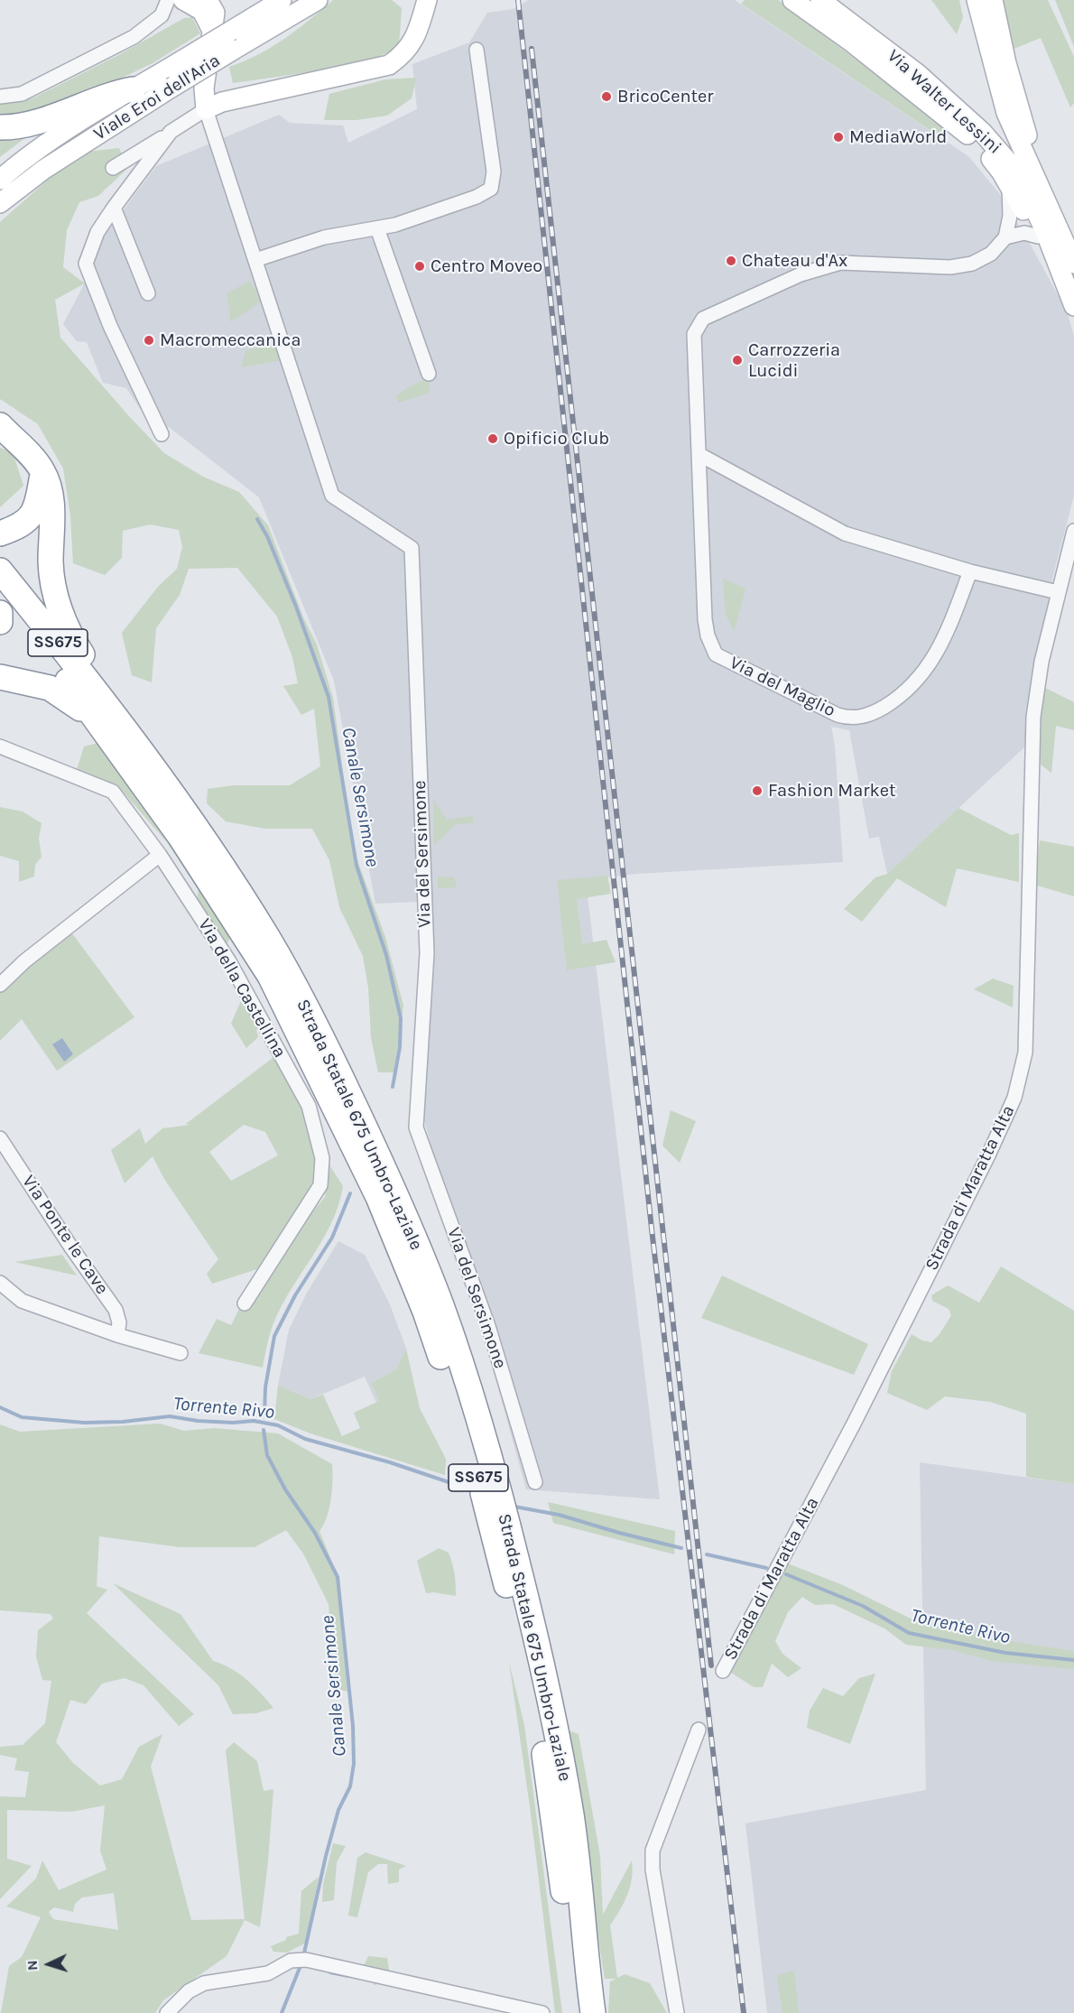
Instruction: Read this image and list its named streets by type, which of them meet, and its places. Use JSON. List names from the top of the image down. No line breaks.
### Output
{"streets":{"highway":["SS675","Strada Statale 675 Umbro-Laziale"],"main road":["Viale Eroi dell'Aria","Via Walter Lessini"],"street":["Via del Maglio","Via del Sersimone","Via della Castellina","Strada di Maratta Alta","Via Ponte le Cave"]},"water":["Canale Sersimone","Torrente Rivo"],"places":["BricoCenter","MediaWorld","Chateau d'Ax","Centro Moveo","Macromeccanica","Carrozzeria Lucidi","Opificio Club","Fashion Market"],"north":"left"}
